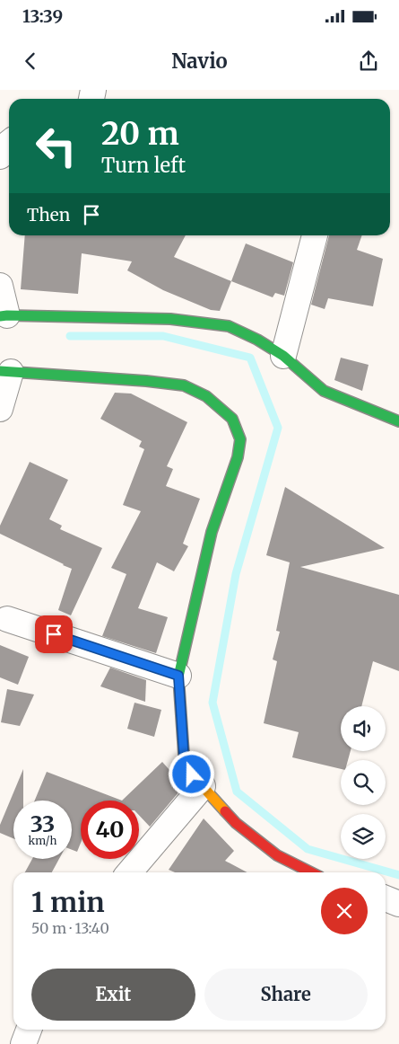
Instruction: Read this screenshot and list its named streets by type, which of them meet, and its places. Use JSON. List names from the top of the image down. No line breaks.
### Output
{"page":{"status":"13:39","header":"Navio","turn":["20 m","Turn left"],"then":"Then","speed":"33 km/h","limit":"40","heading":["1 min","50 m · 13:40"],"buttons":["Exit","Share"]}}
